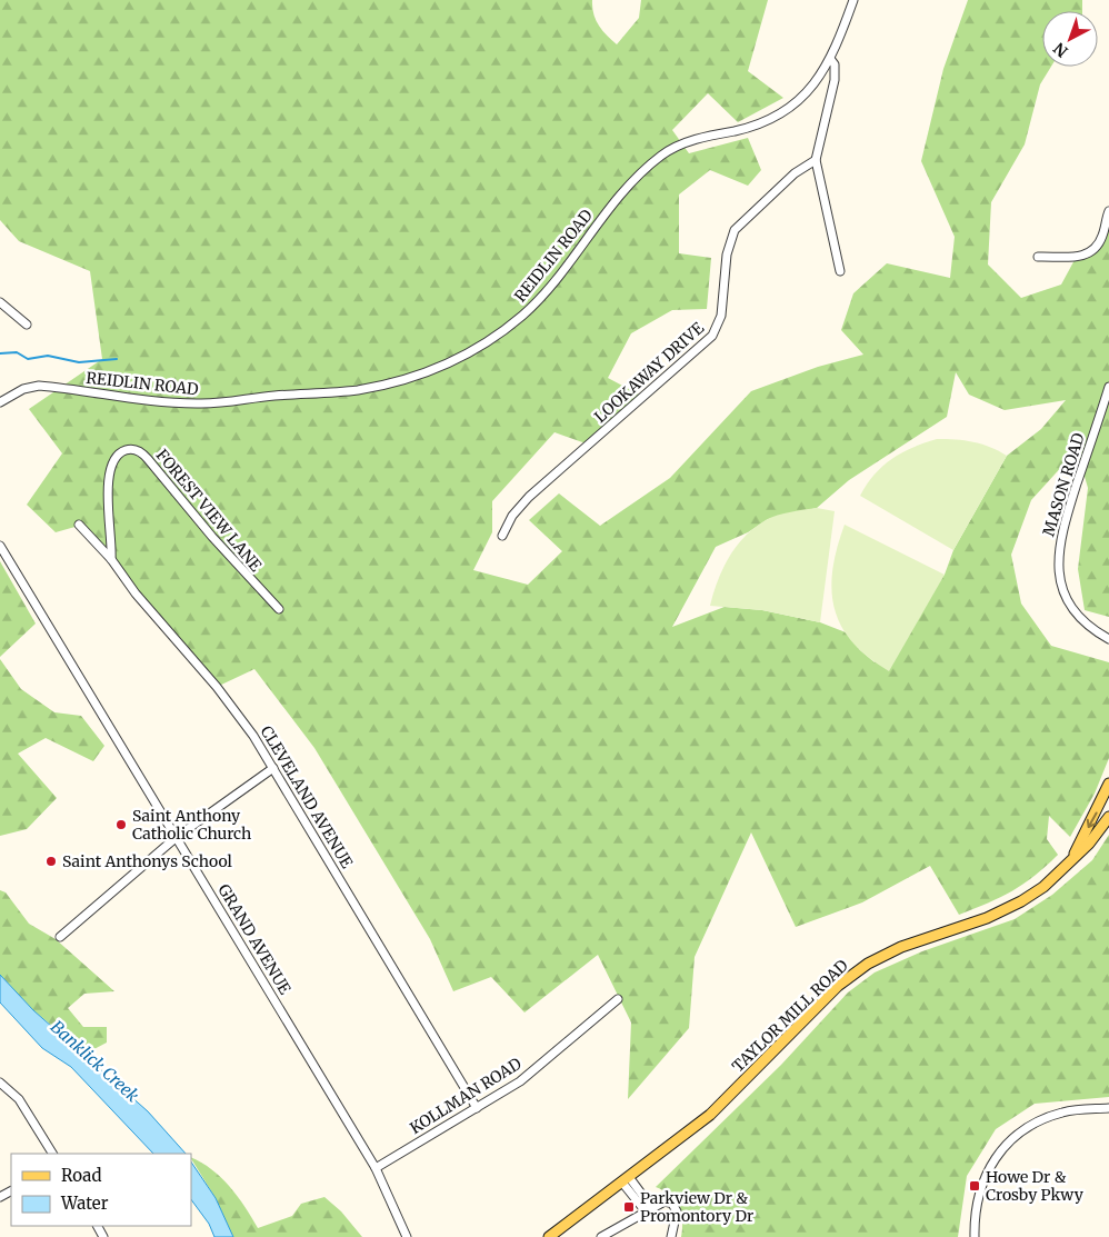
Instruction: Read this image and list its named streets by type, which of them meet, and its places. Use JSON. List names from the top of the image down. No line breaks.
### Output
{"streets":{"main road":["TAYLOR MILL ROAD"],"street":["REIDLIN ROAD","LOOKAWAY DRIVE","MASON ROAD","FOREST VIEW LANE","CLEVELAND AVENUE","GRAND AVENUE","KOLLMAN ROAD"]},"crossings":[["FOREST VIEW LANE","CLEVELAND AVENUE"],["CLEVELAND AVENUE","KOLLMAN ROAD"],["GRAND AVENUE","KOLLMAN ROAD"]],"water":["Banklick Creek"],"places":{"other":["Saint Anthony Catholic Church","Saint Anthonys School"],"transit":["Howe Dr & Crosby Pkwy","Parkview Dr & Promontory Dr"]},"legend":["Road","Water"],"north":"bottom left"}
